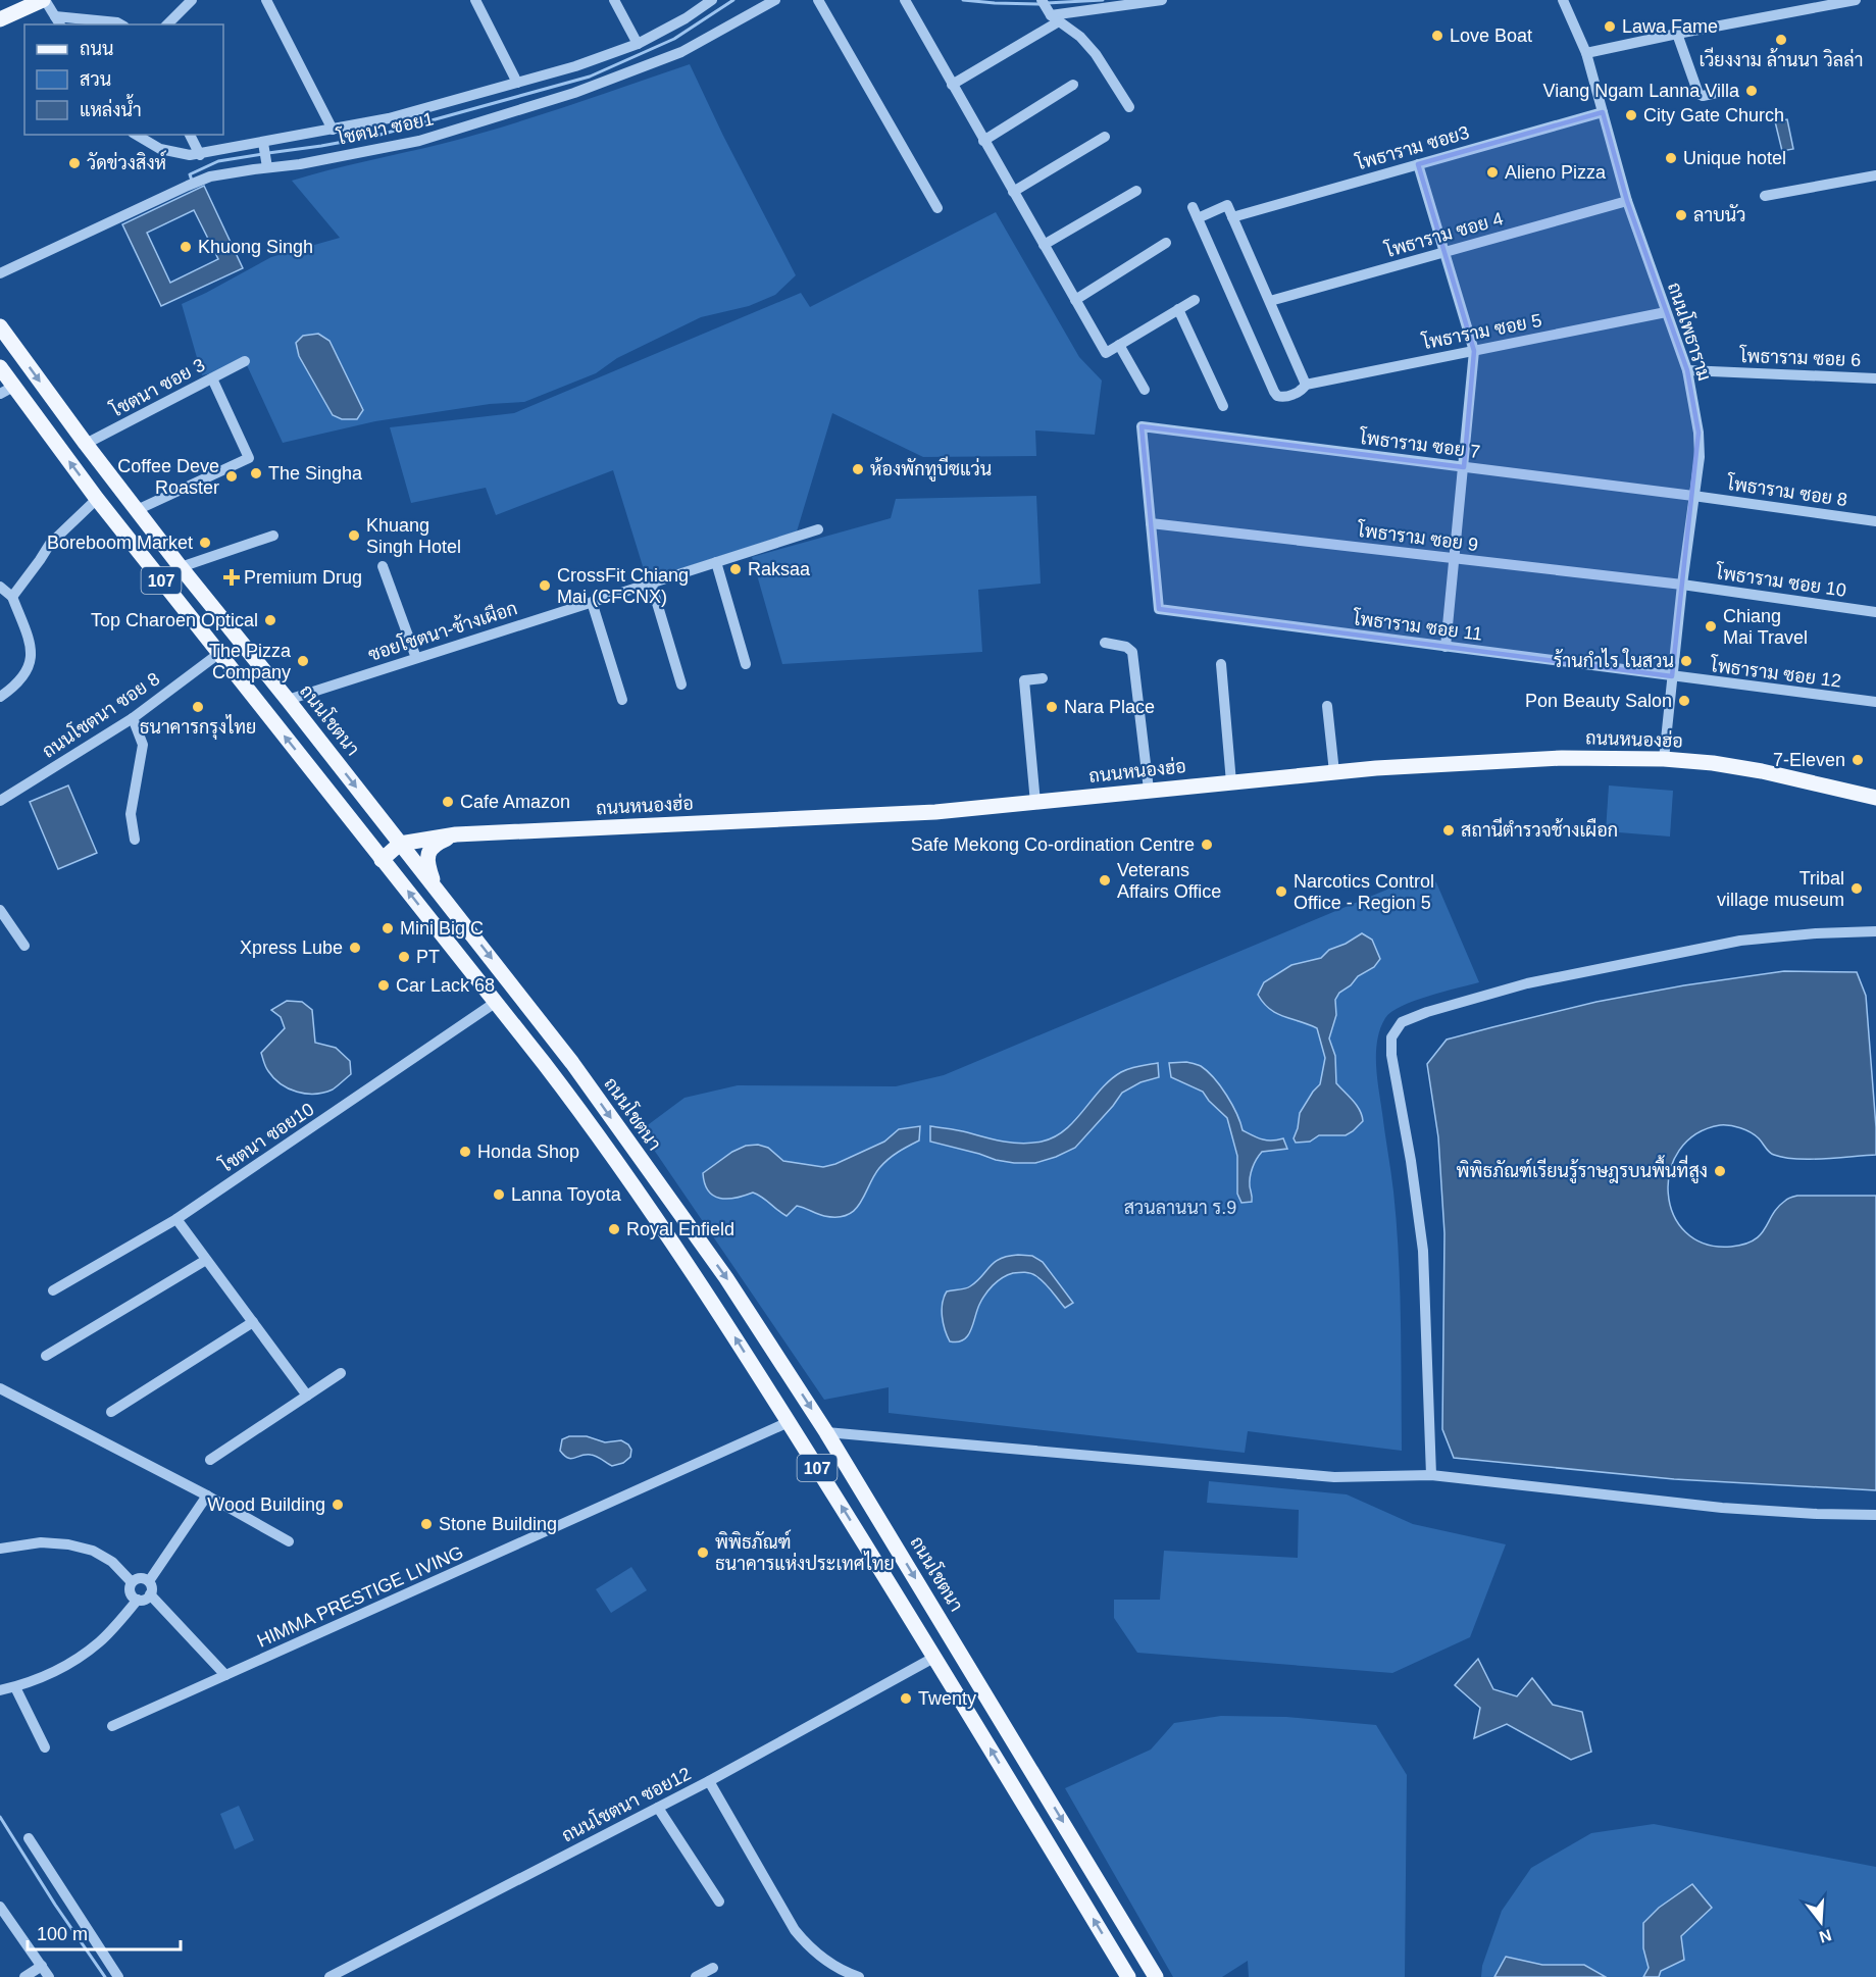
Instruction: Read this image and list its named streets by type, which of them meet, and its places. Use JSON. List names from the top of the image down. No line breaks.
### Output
{"streets":{"main road":["107","ถนนโชตนา","ถนนหนองฮ่อ"],"street":["โชตนา ซอย1","โพธาราม ซอย3","โพธาราม ซอย 4","โพธาราม ซอย 5","ถนนโพธาราม","โพธาราม ซอย 6","โชตนา ซอย 3","โพธาราม ซอย 7","โพธาราม ซอย 8","โพธาราม ซอย 9","โพธาราม ซอย 10","โพธาราม ซอย 11","ซอยโชตนา-ช้างเผือก","โพธาราม ซอย 12","ถนนโชตนา ซอย 8","โชตนา ซอย10","HIMMA PRESTIGE LIVING","ถนนโชตนา ซอย12"]},"crossings":[["โพธาราม ซอย3","ถนนโพธาราม"],["โพธาราม ซอย 4","ถนนโพธาราม"],["โพธาราม ซอย 5","ถนนโพธาราม"],["ถนนโพธาราม","โพธาราม ซอย 6"],["ถนนโพธาราม","โพธาราม ซอย 7"],["ถนนโพธาราม","โพธาราม ซอย 8"],["ถนนโพธาราม","โพธาราม ซอย 9"],["ถนนโพธาราม","โพธาราม ซอย 10"],["ถนนโพธาราม","โพธาราม ซอย 11"],["ถนนโพธาราม","โพธาราม ซอย 12"],["ถนนโพธาราม","ถนนหนองฮ่อ"],["โชตนา ซอย 3","ถนนโชตนา"],["โพธาราม ซอย 7","โพธาราม ซอย 8"],["โพธาราม ซอย 7","โพธาราม ซอย 9"],["โพธาราม ซอย 7","โพธาราม ซอย 11"],["โพธาราม ซอย 9","โพธาราม ซอย 10"],["โพธาราม ซอย 9","โพธาราม ซอย 11"],["107","ถนนโชตนา ซอย 8"],["107","โชตนา ซอย10"],["107","HIMMA PRESTIGE LIVING"],["107","ถนนโชตนา ซอย12"],["โพธาราม ซอย 11","โพธาราม ซอย 12"],["ซอยโชตนา-ช้างเผือก","ถนนโชตนา"],["ถนนโชตนา","ถนนหนองฮ่อ"]],"parks":["สวนลานนา ร.9"],"places":{"other":["Lawa Fame","Love Boat","เวียงงาม ล้านนา วิลล่า","Viang Ngam Lanna Villa","City Gate Church","Unique hotel","วัดข่วงสิงห์","Alieno Pizza","ลาบนัว","Khuong Singh","ห้องพักทูบีซแว่น","The Singha","Coffee Deve Roaster","Khuang Singh Hotel","Boreboom Market","Raksaa","CrossFit Chiang Mai (CFCNX)","Top Charoen Optical","Chiang Mai Travel","The Pizza Company","ร้านกำไร ในสวน","Pon Beauty Salon","ธนาคารกรุงไทย","Nara Place","7-Eleven","Cafe Amazon","สถานีตำรวจช้างเผือก","Safe Mekong Co-ordination Centre","Veterans Affairs Office","Tribal village museum","Narcotics Control Office - Region 5","Mini Big C","Xpress Lube","PT","Car Lack 68","Honda Shop","พิพิธภัณฑ์เรียนรู้ราษฎรบนพื้นที่สูง","Lanna Toyota","Royal Enfield","Wood Building","Stone Building","พิพิธภัณฑ์ ธนาคารแห่งประเทศไทย","Twenty"],"health":["Premium Drug"]},"legend":["ถนน","สวน","แหล่งน้ำ"],"scale_bar":"100 m","north":"bottom"}
